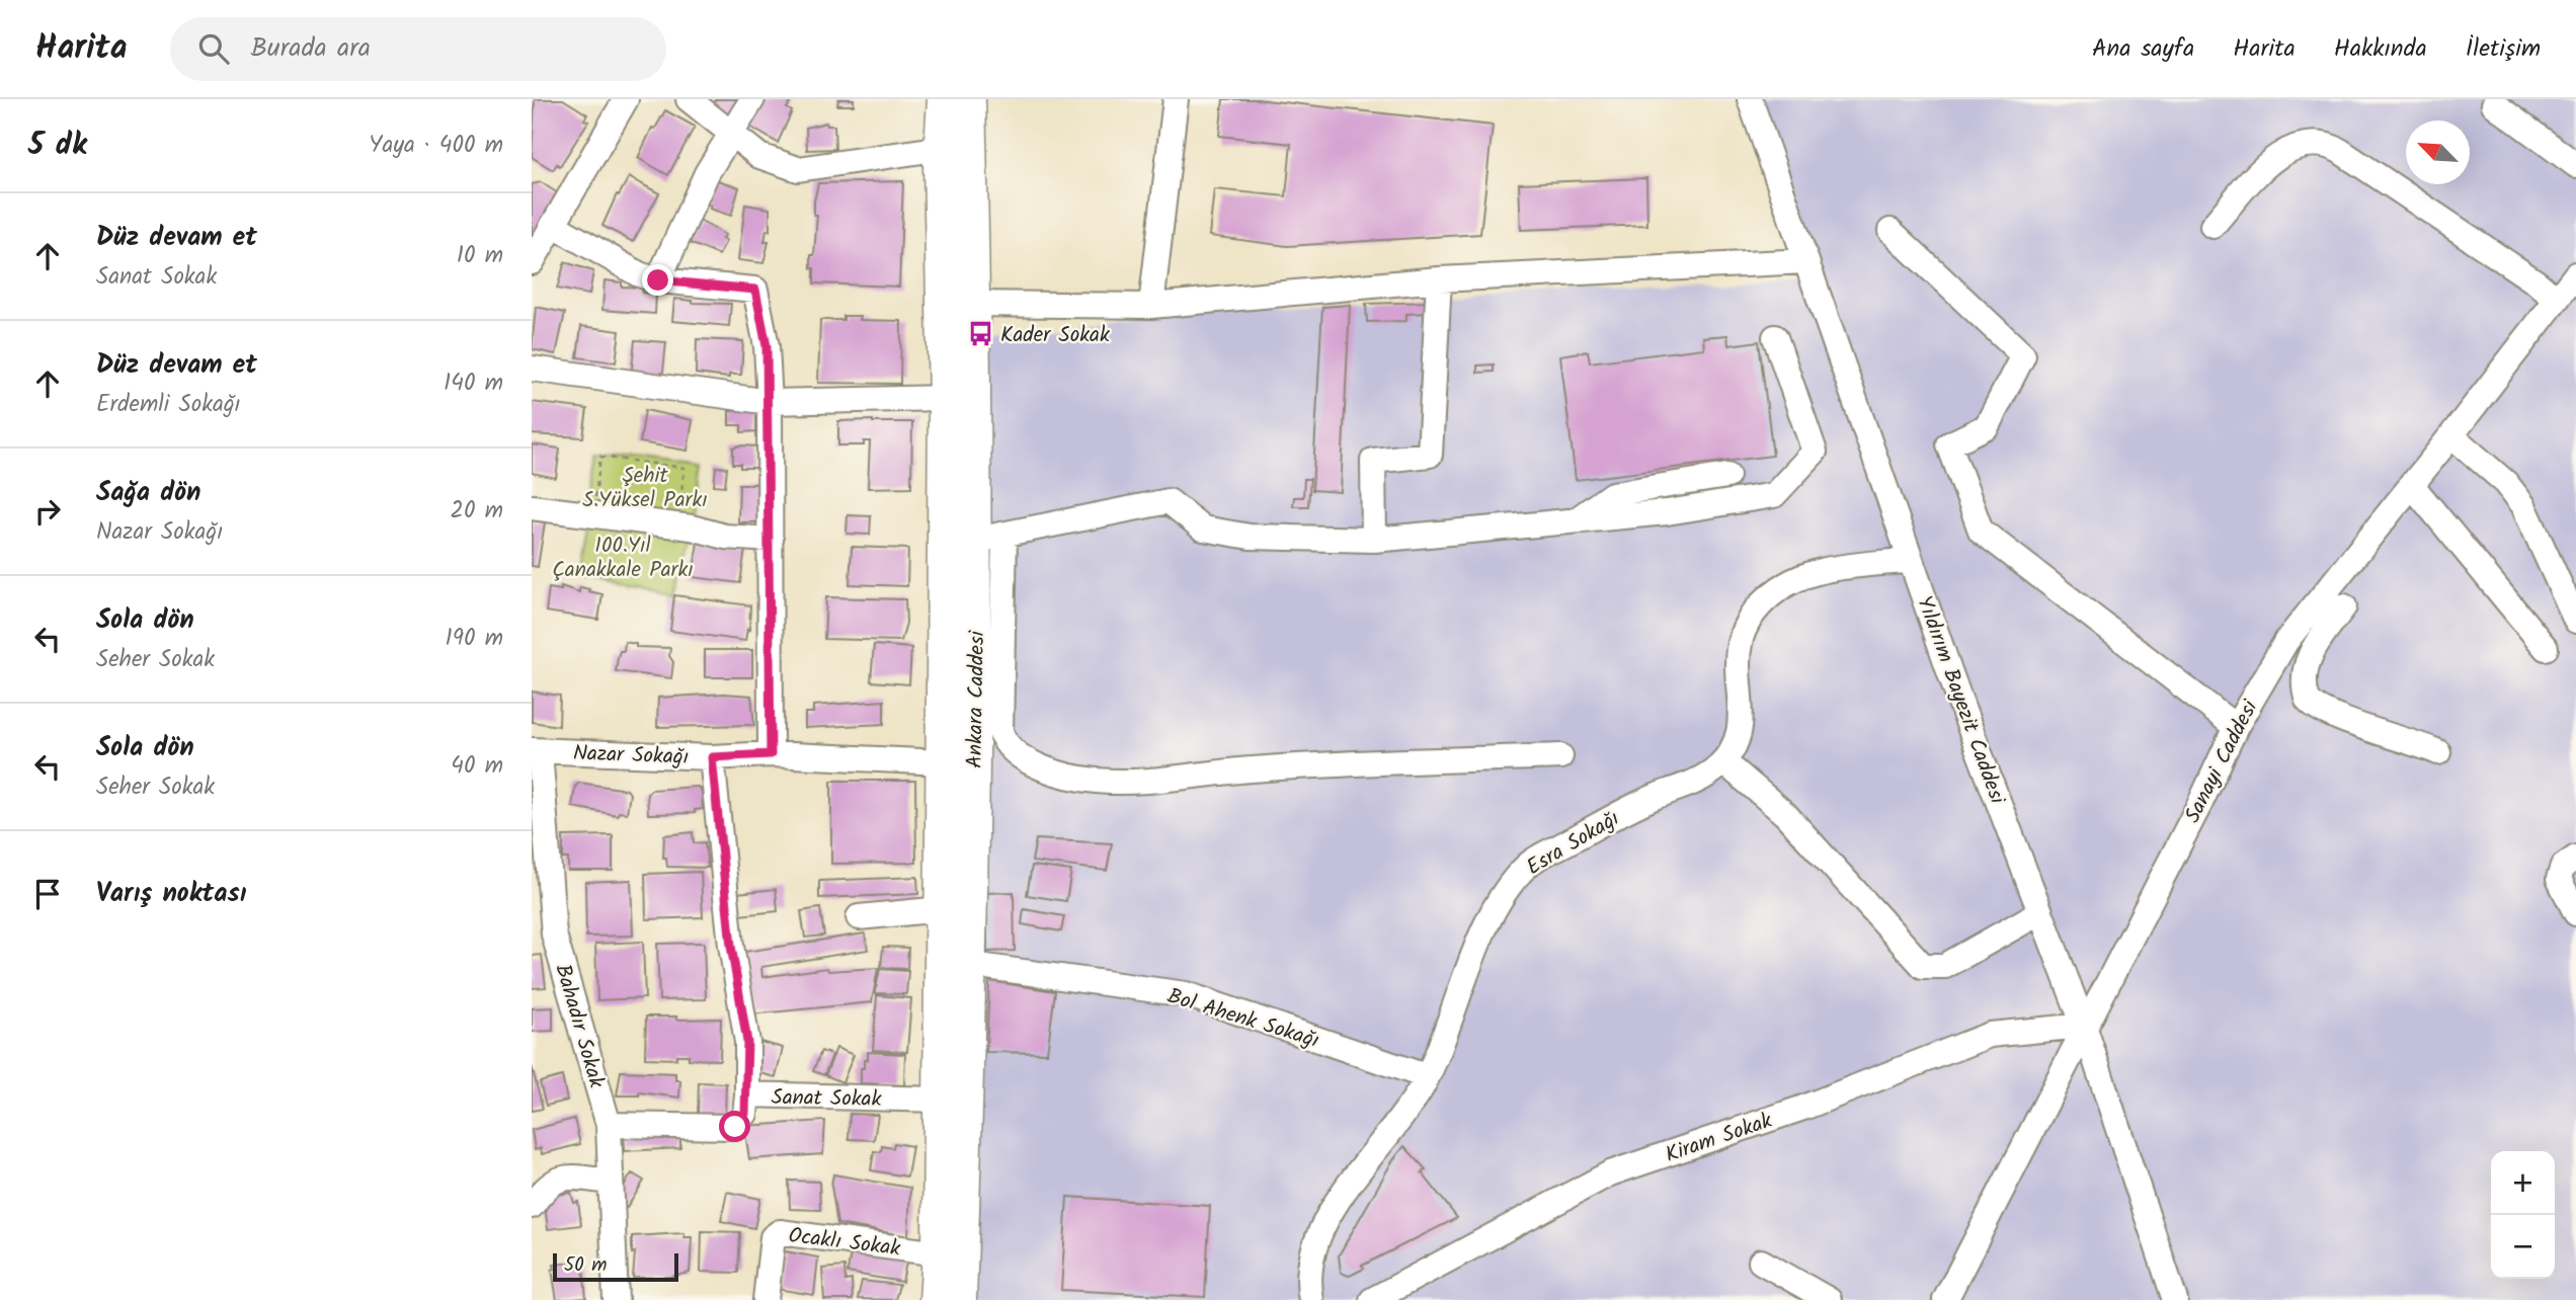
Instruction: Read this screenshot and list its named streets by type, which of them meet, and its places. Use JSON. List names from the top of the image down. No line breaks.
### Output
{"streets":{"main road":["Ankara Caddesi"],"street":["Yıldırım Bayezit Caddesi","Nazar Sokağı","Sanayi Caddesi","Esra Sokağı","Bol Ahenk Sokağı","Bahadır Sokak","Sanat Sokak","Kiram Sokak","Ocaklı Sokak"]},"crossings":[["Ankara Caddesi","Nazar Sokağı"],["Ankara Caddesi","Bol Ahenk Sokağı"],["Ankara Caddesi","Sanat Sokak"],["Ankara Caddesi","Ocaklı Sokak"],["Yıldırım Bayezit Caddesi","Sanayi Caddesi"],["Yıldırım Bayezit Caddesi","Esra Sokağı"],["Yıldırım Bayezit Caddesi","Kiram Sokak"],["Nazar Sokağı","Bahadır Sokak"],["Sanayi Caddesi","Kiram Sokak"],["Esra Sokağı","Bol Ahenk Sokağı"],["Bahadır Sokak","Sanat Sokak"]],"parks":["Şehit S.Yüksel Parkı","100.Yıl Çanakkale Parkı"],"places":{"bus stop":["Kader Sokak"]},"scale_bar":"50 m","north":"top left","page":{"header":"Harita","search":"Burada ara","nav":["Ana sayfa","Harita","Hakkında","İletişim"],"heading":["5 dk","Yaya · 400 m"],"list":[["Düz devam et","Sanat Sokak","10 m"],["Düz devam et","Erdemli Sokağı","140 m"],["Sağa dön","Nazar Sokağı","20 m"],["Sola dön","Seher Sokak","190 m"],["Sola dön","Seher Sokak","40 m"],"Varış noktası"],"map_buttons":["+","−"],"scale":"50 m"}}
